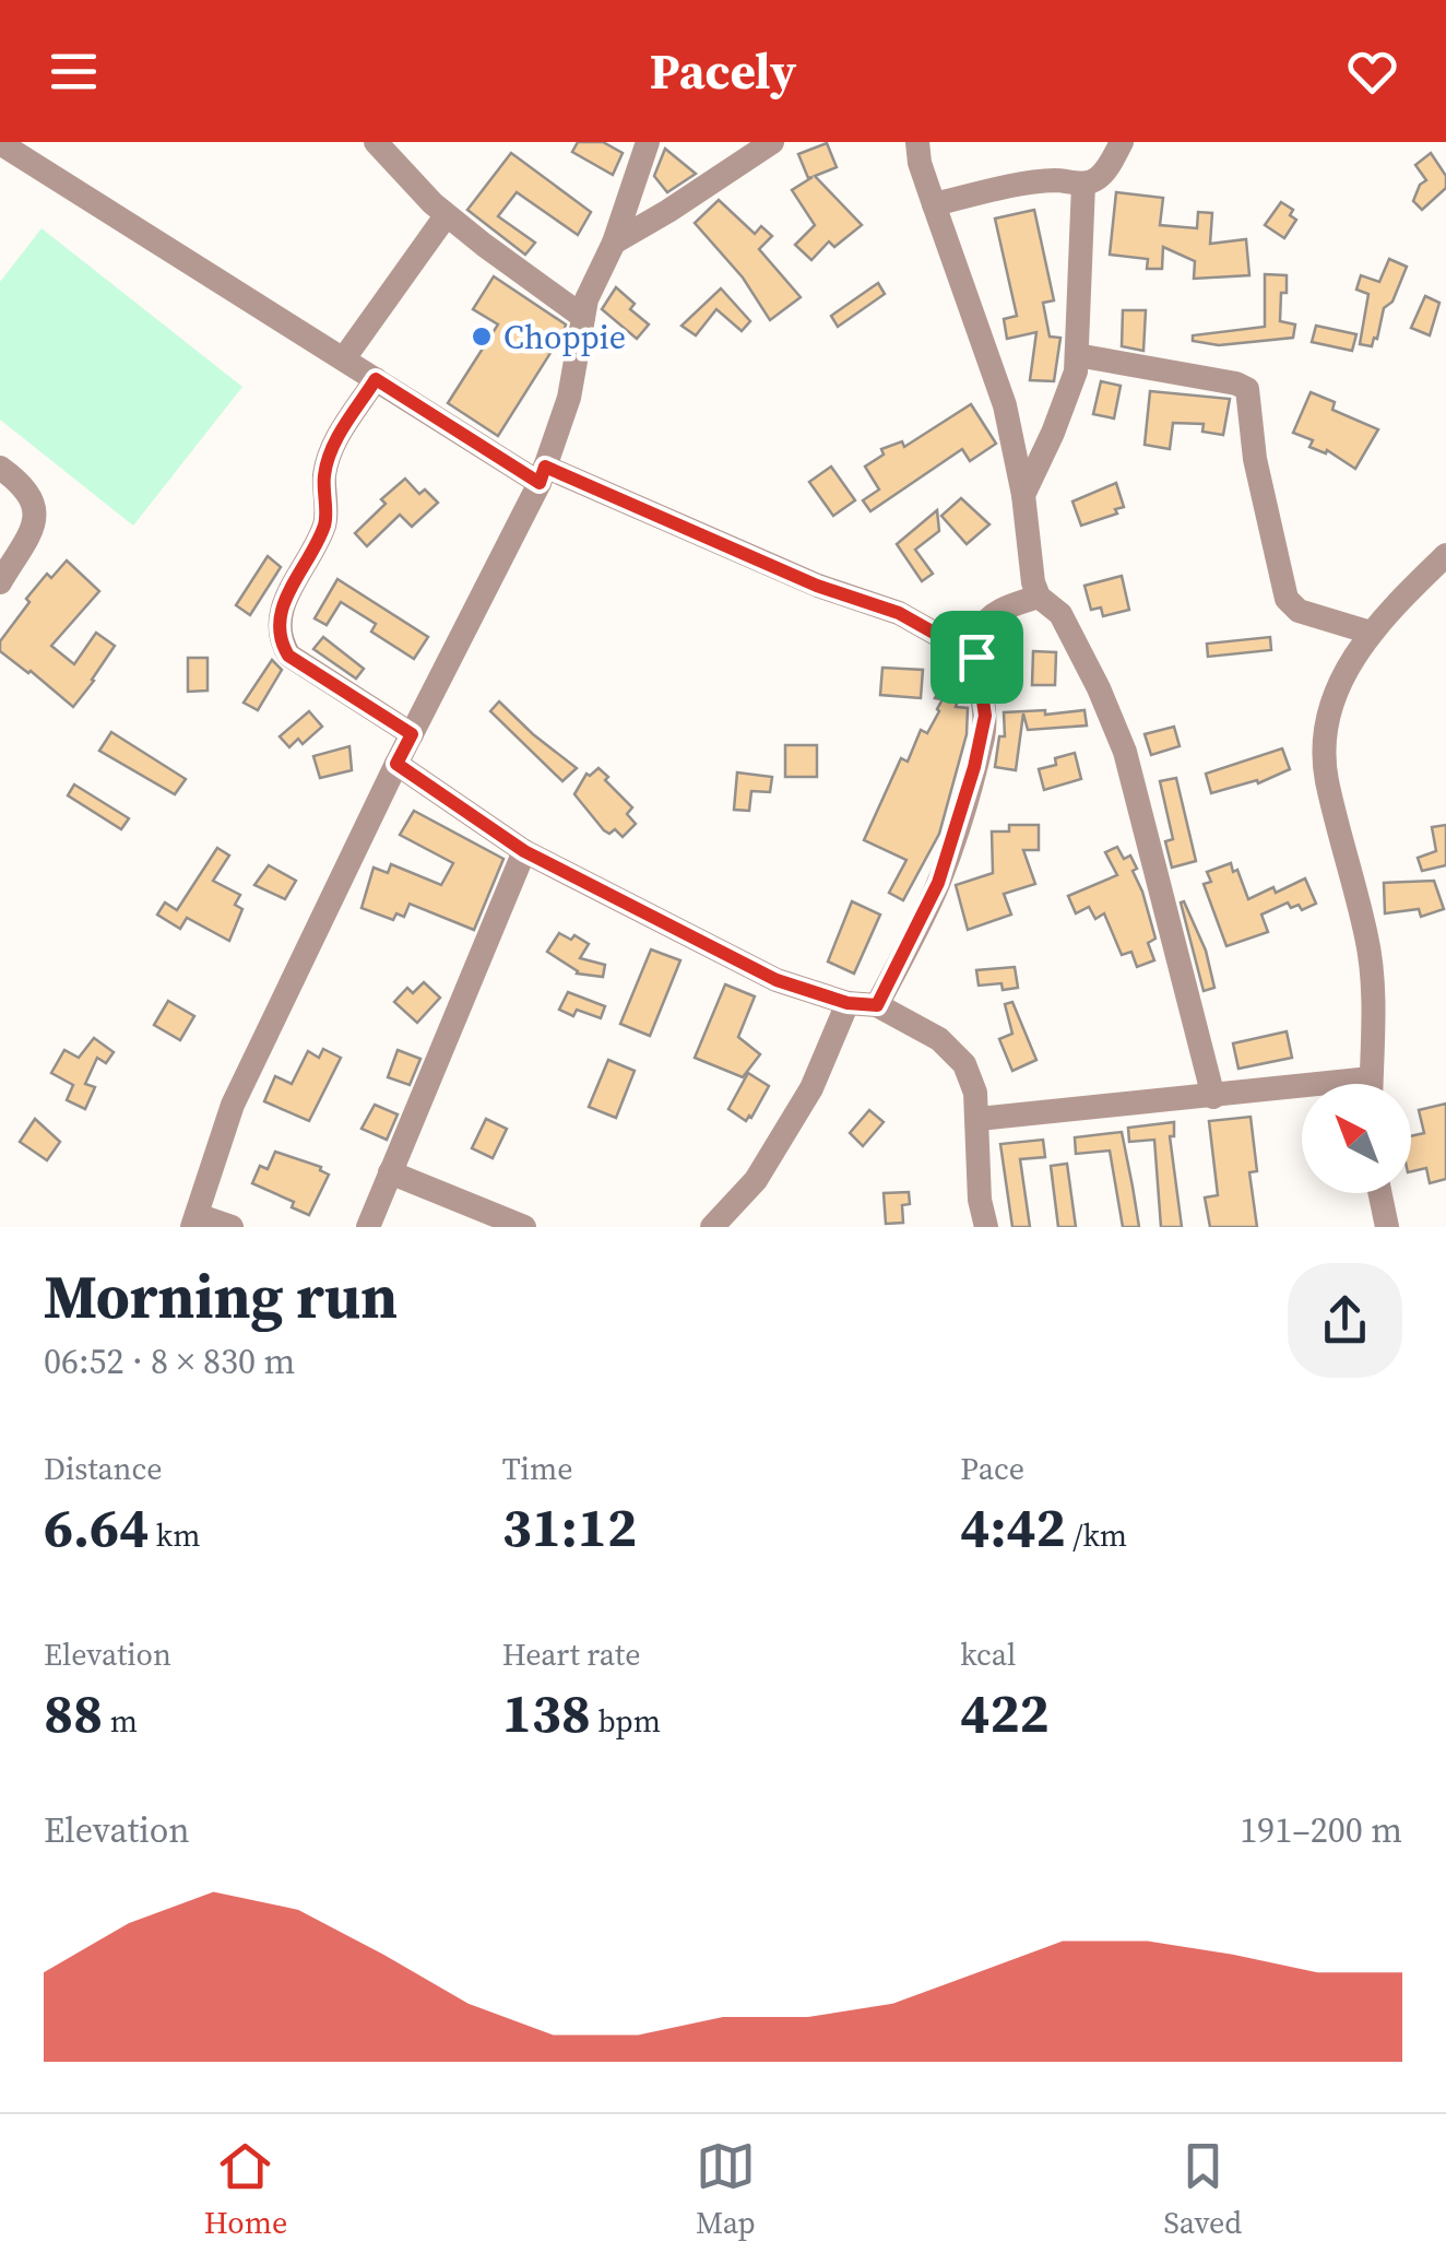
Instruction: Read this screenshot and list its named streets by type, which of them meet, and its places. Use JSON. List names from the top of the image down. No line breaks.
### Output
{"places":["Choppie"],"north":"top left","page":{"header":"Pacely","heading":["Morning run","06:52 · 8 × 830 m"],"stats":[["Distance","6.64 km"],["Time","31:12"],["Pace","4:42 /km"],["Elevation","88 m"],["Heart rate","138 bpm"],["kcal","422"]],"chart":["Elevation","191–200 m"],"tabs":["Home","Map","Saved"]}}
